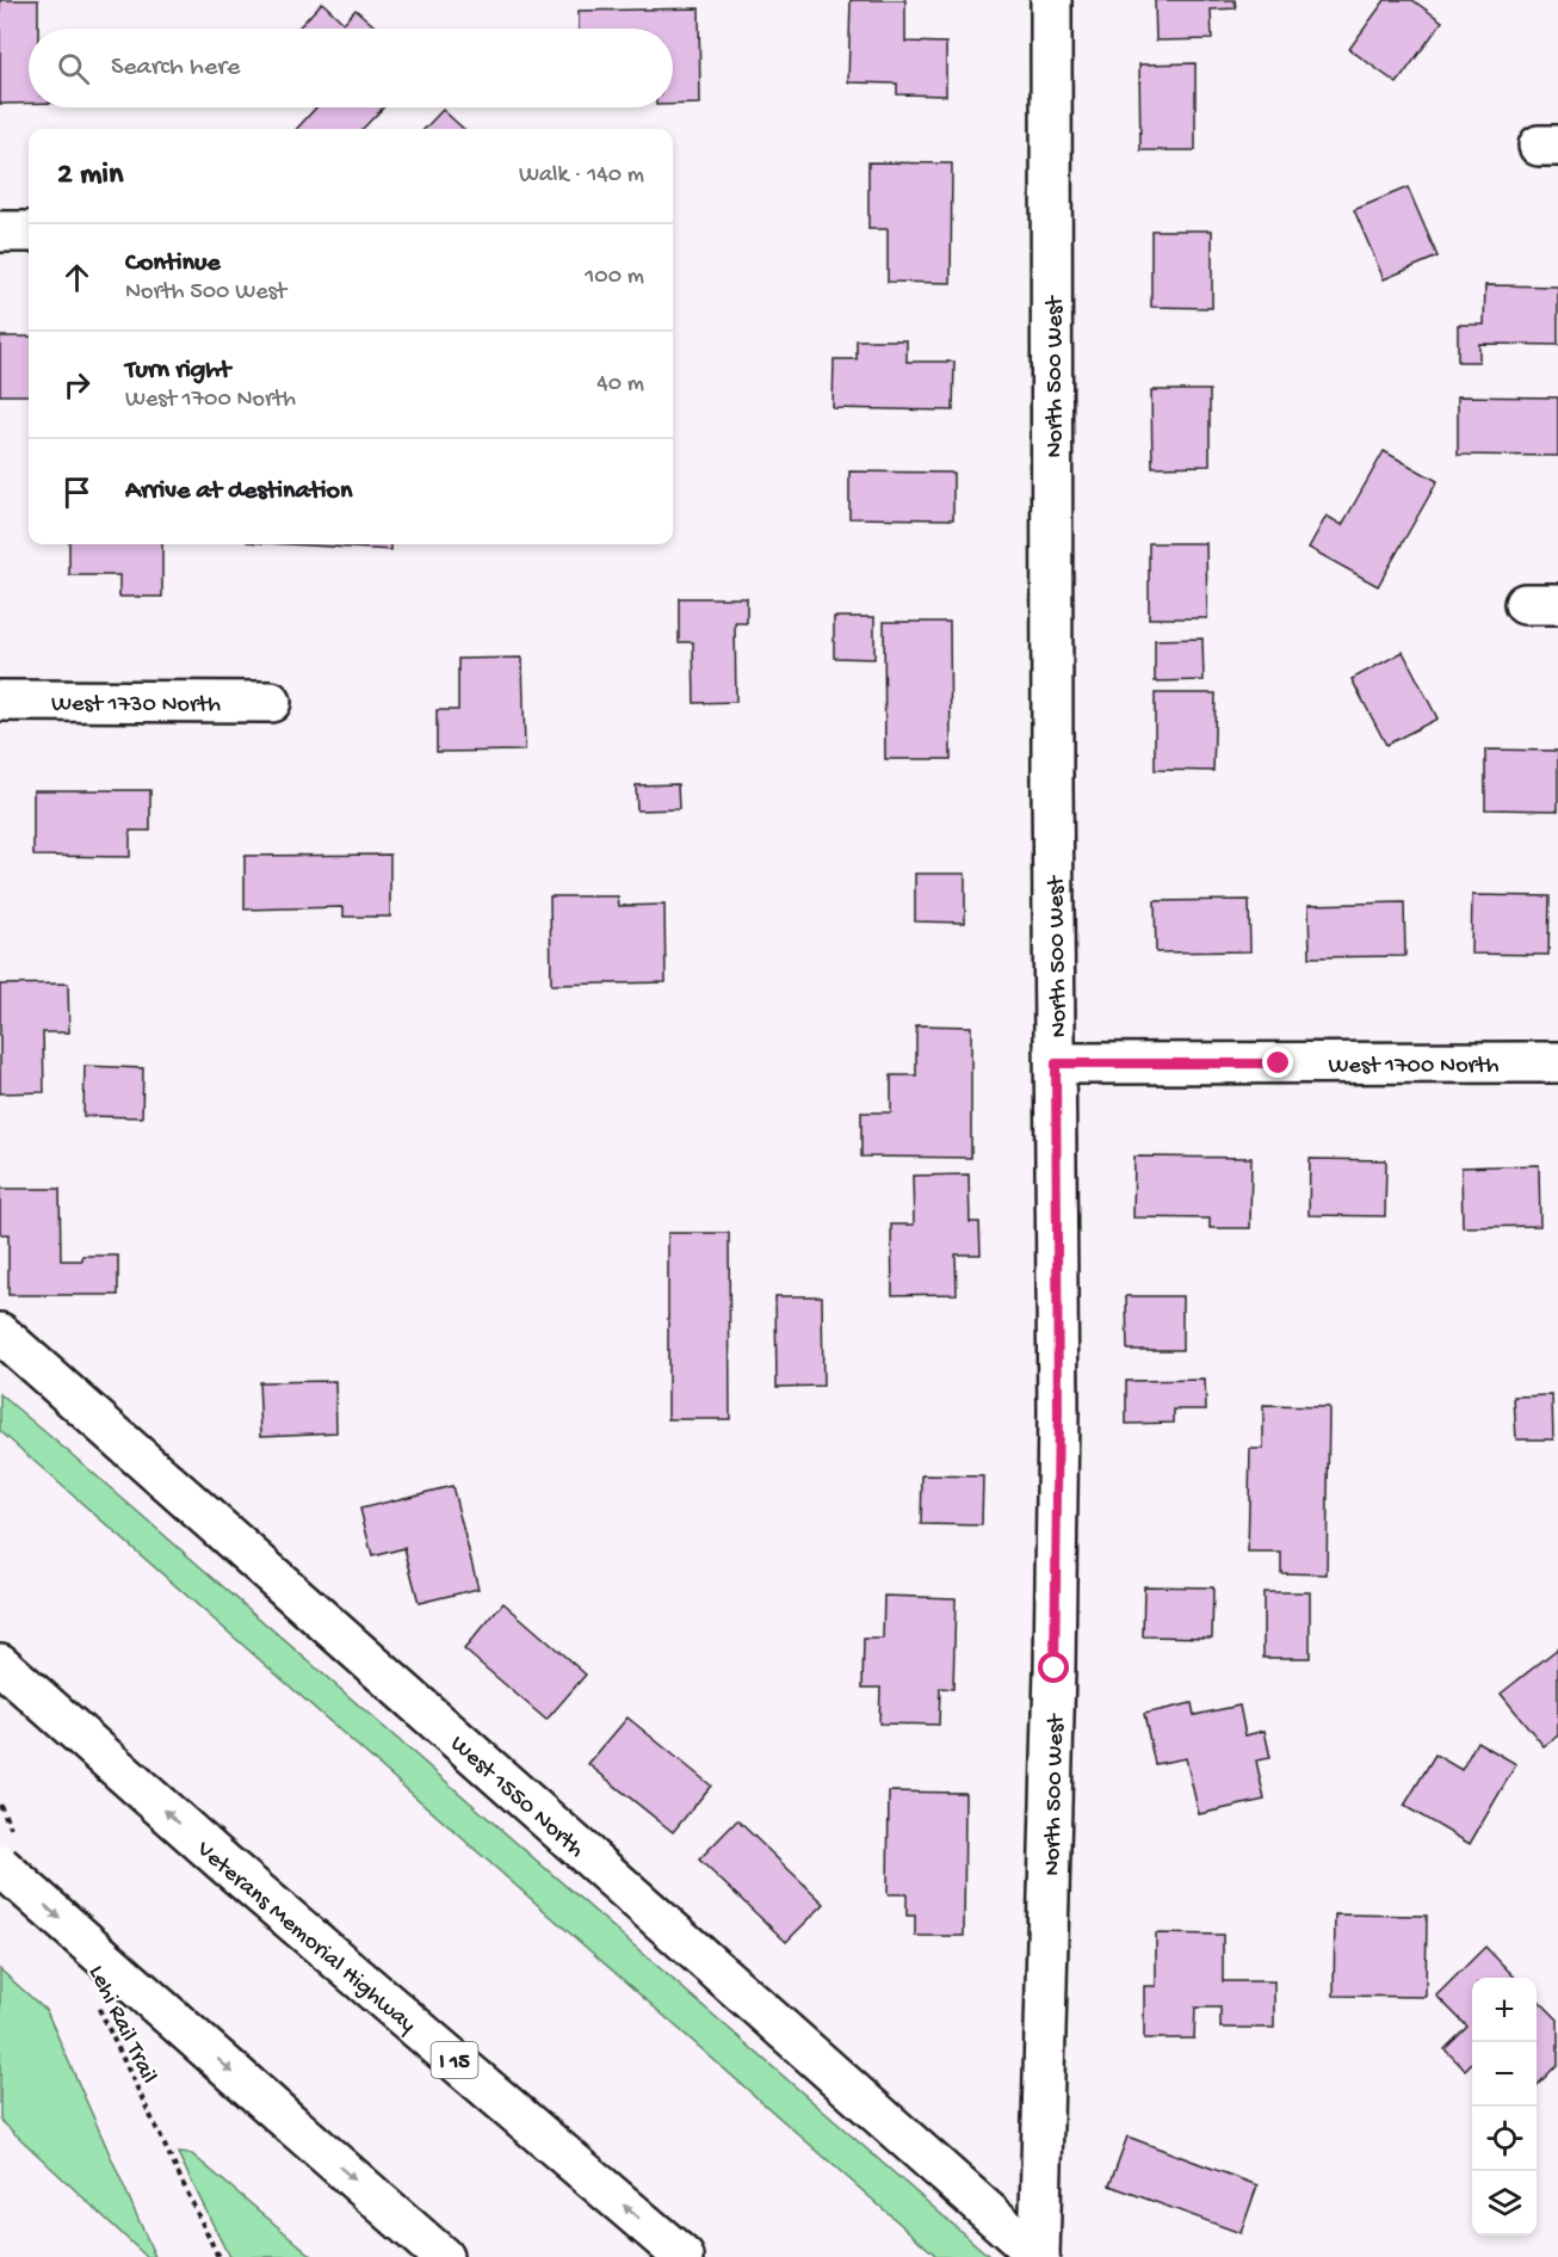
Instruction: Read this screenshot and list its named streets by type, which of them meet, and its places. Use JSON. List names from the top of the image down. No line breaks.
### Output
{"streets":{"main road":["North 500 West","West 1730 North","West 1700 North","West 1550 North","Veterans Memorial Highway","I 15"],"path":["Lehi Rail Trail"]},"crossings":[["North 500 West","West 1700 North"],["North 500 West","West 1550 North"]],"page":{"search":"Search here","heading":["2 min","Walk · 140 m"],"list":[["Continue","North 500 West","100 m"],["Turn right","West 1700 North","40 m"],"Arrive at destination"],"map_buttons":["+","−"]}}
